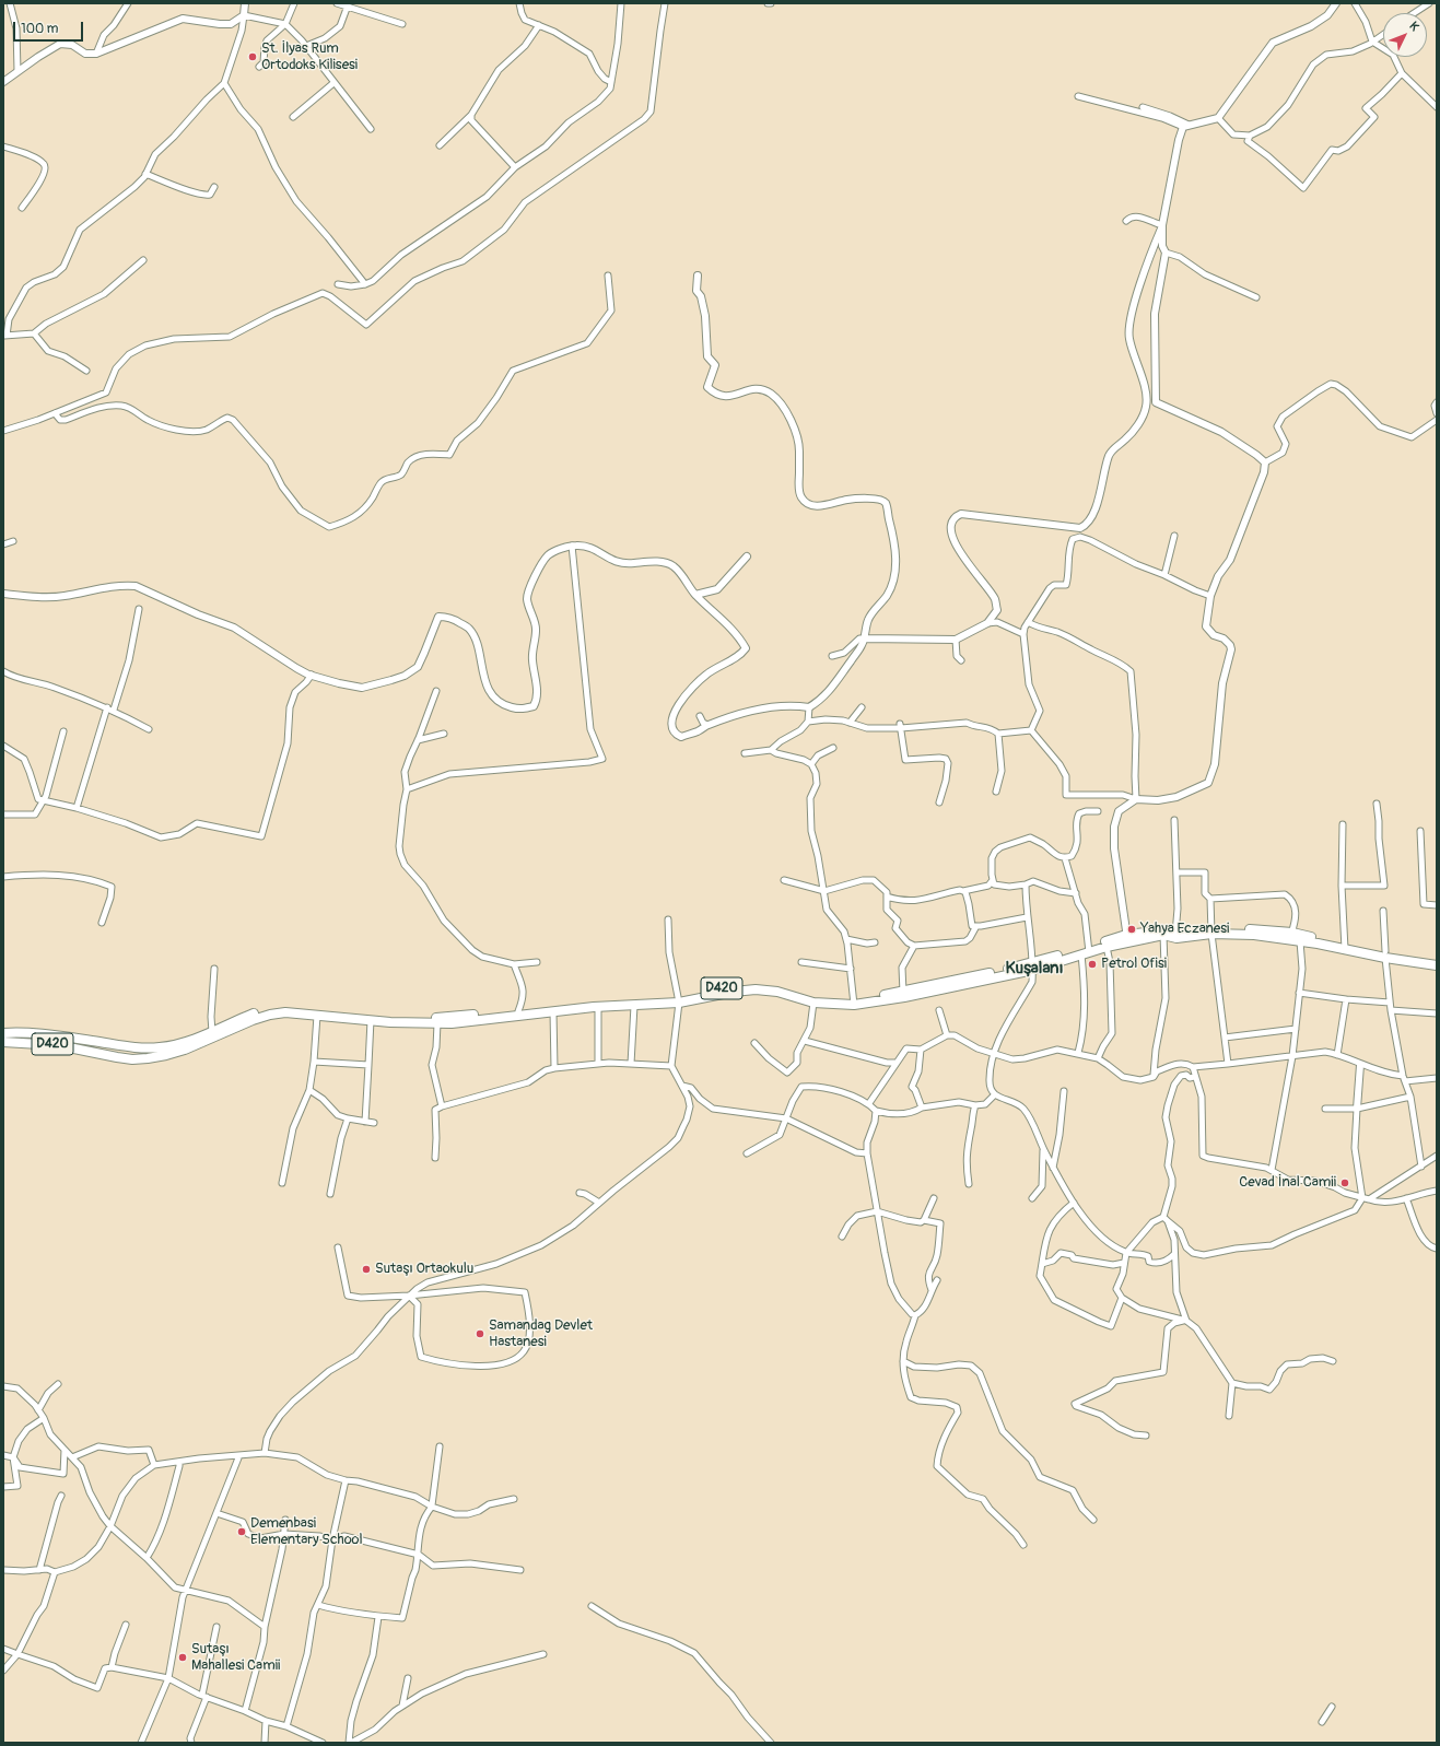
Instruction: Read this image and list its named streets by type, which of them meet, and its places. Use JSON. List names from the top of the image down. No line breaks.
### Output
{"streets":{"highway":["D420"]},"districts":["Kuşalanı"],"places":["St. İlyas Rum Ortodoks Kilisesi","Yahya Eczanesi","Petrol Ofisi","Cevad İnal Camii","Sutaşı Ortaokulu","Samandag Devlet Hastanesi","Demenbasi Elementary School","Sutaşı Mahallesi Camii"],"scale_bar":"100 m","north":"top right"}
